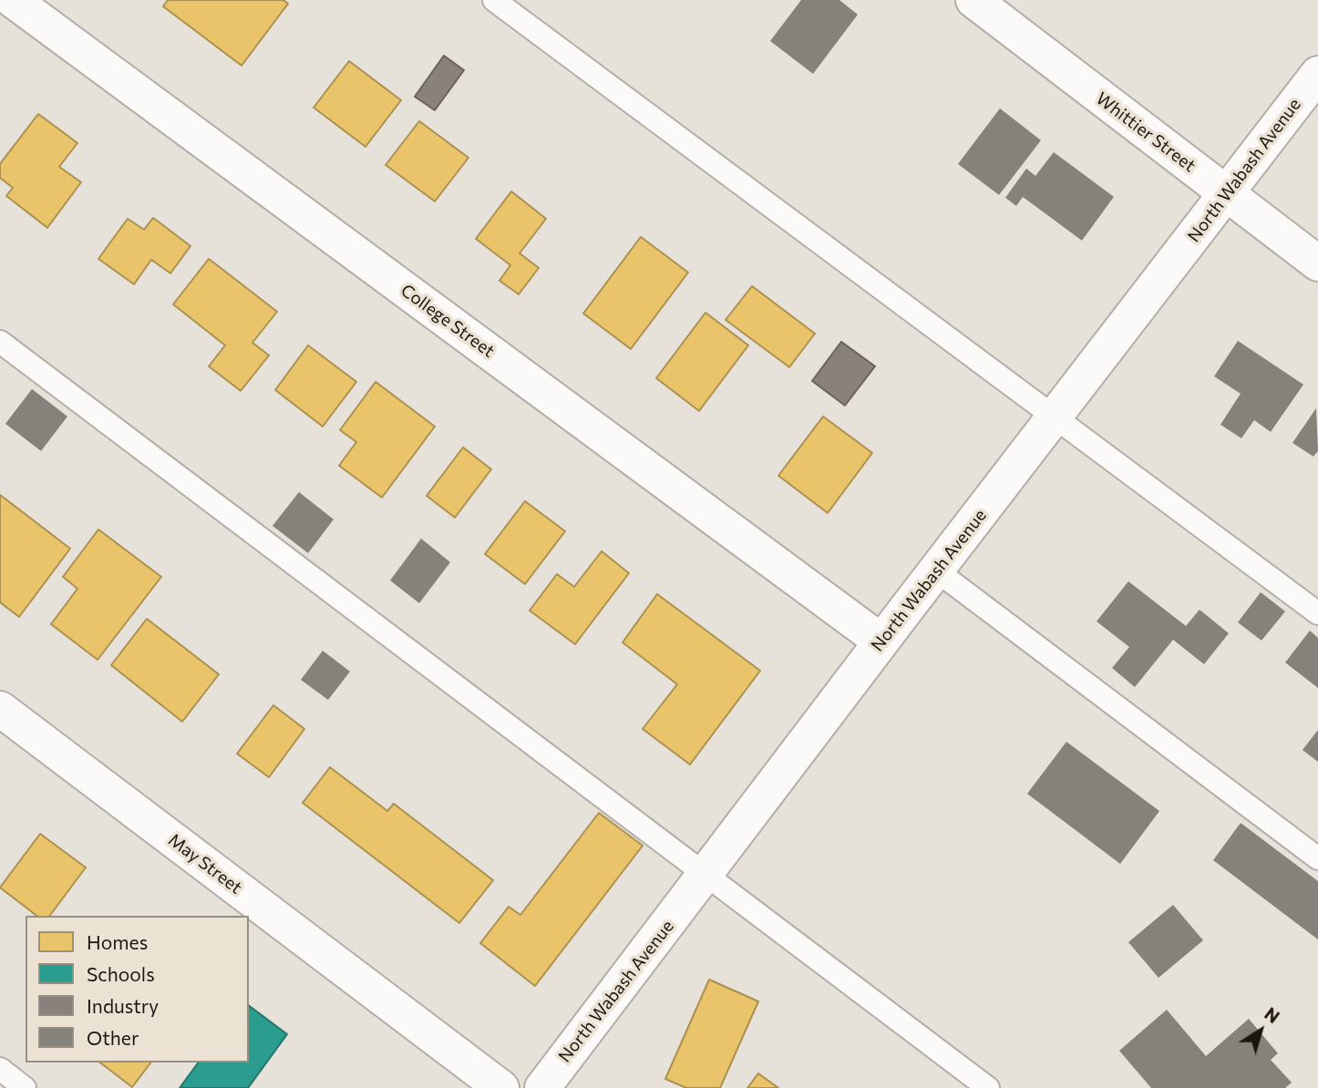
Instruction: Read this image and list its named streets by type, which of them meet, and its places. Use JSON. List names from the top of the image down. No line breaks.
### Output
{"streets":{"street":["Whittier Street","North Wabash Avenue","College Street","May Street"]},"crossings":[["Whittier Street","North Wabash Avenue"],["North Wabash Avenue","College Street"]],"legend":["Homes","Schools","Industry","Other"],"north":"top right"}
